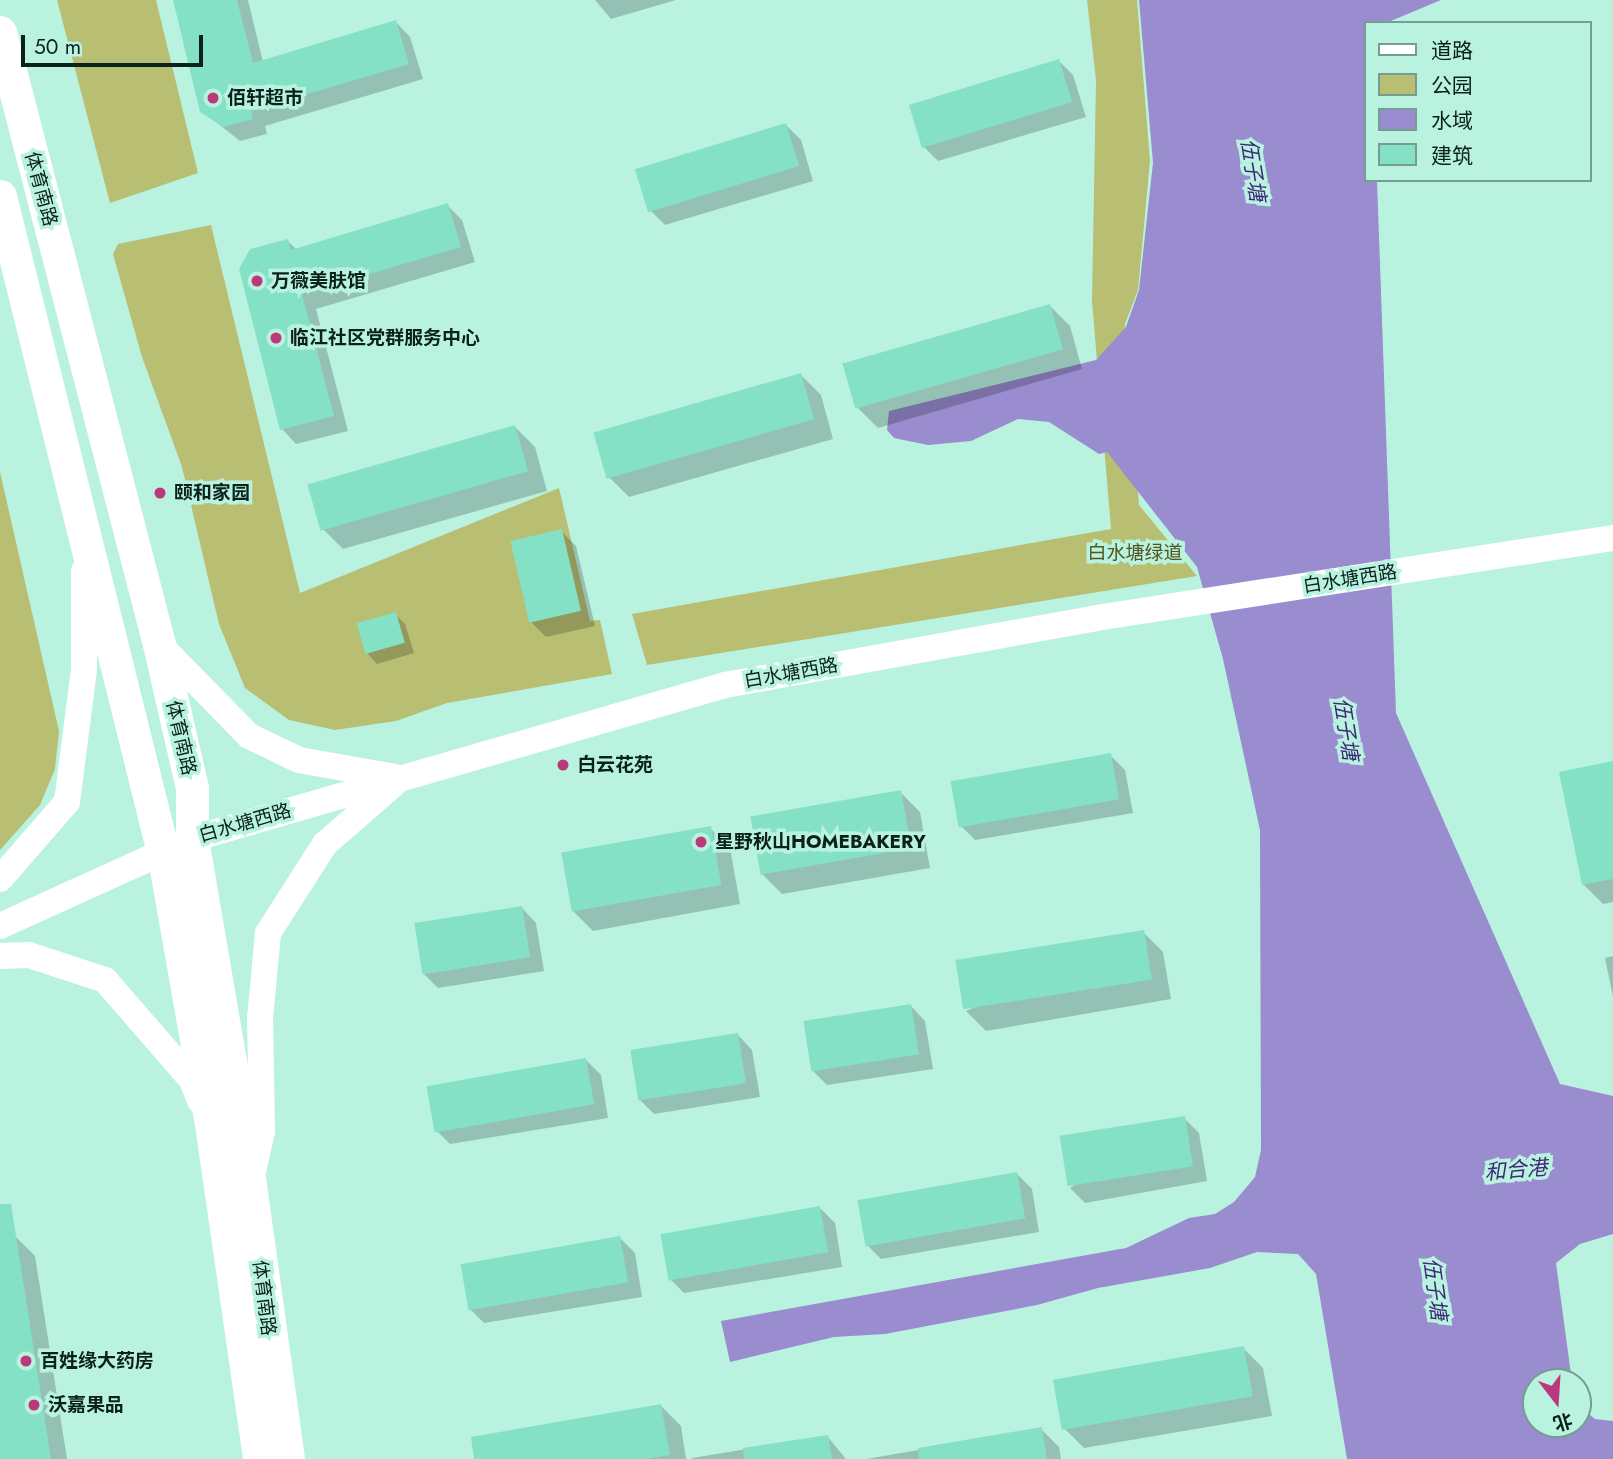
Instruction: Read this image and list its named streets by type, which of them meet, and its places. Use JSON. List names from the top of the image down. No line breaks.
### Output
{"streets":{"main road":["体育南路"],"street":["白水塘西路"]},"crossings":[["体育南路","白水塘西路"]],"water":["伍子塘","和合港"],"parks":["白水塘绿道"],"places":["佰轩超市","万薇美肤馆","临江社区党群服务中心","颐和家园","白云花苑","星野秋山HOMEBAKERY","百姓缘大药房","沃嘉果品"],"legend":["道路","公园","水域","建筑"],"scale_bar":"50 m","north":"bottom"}
